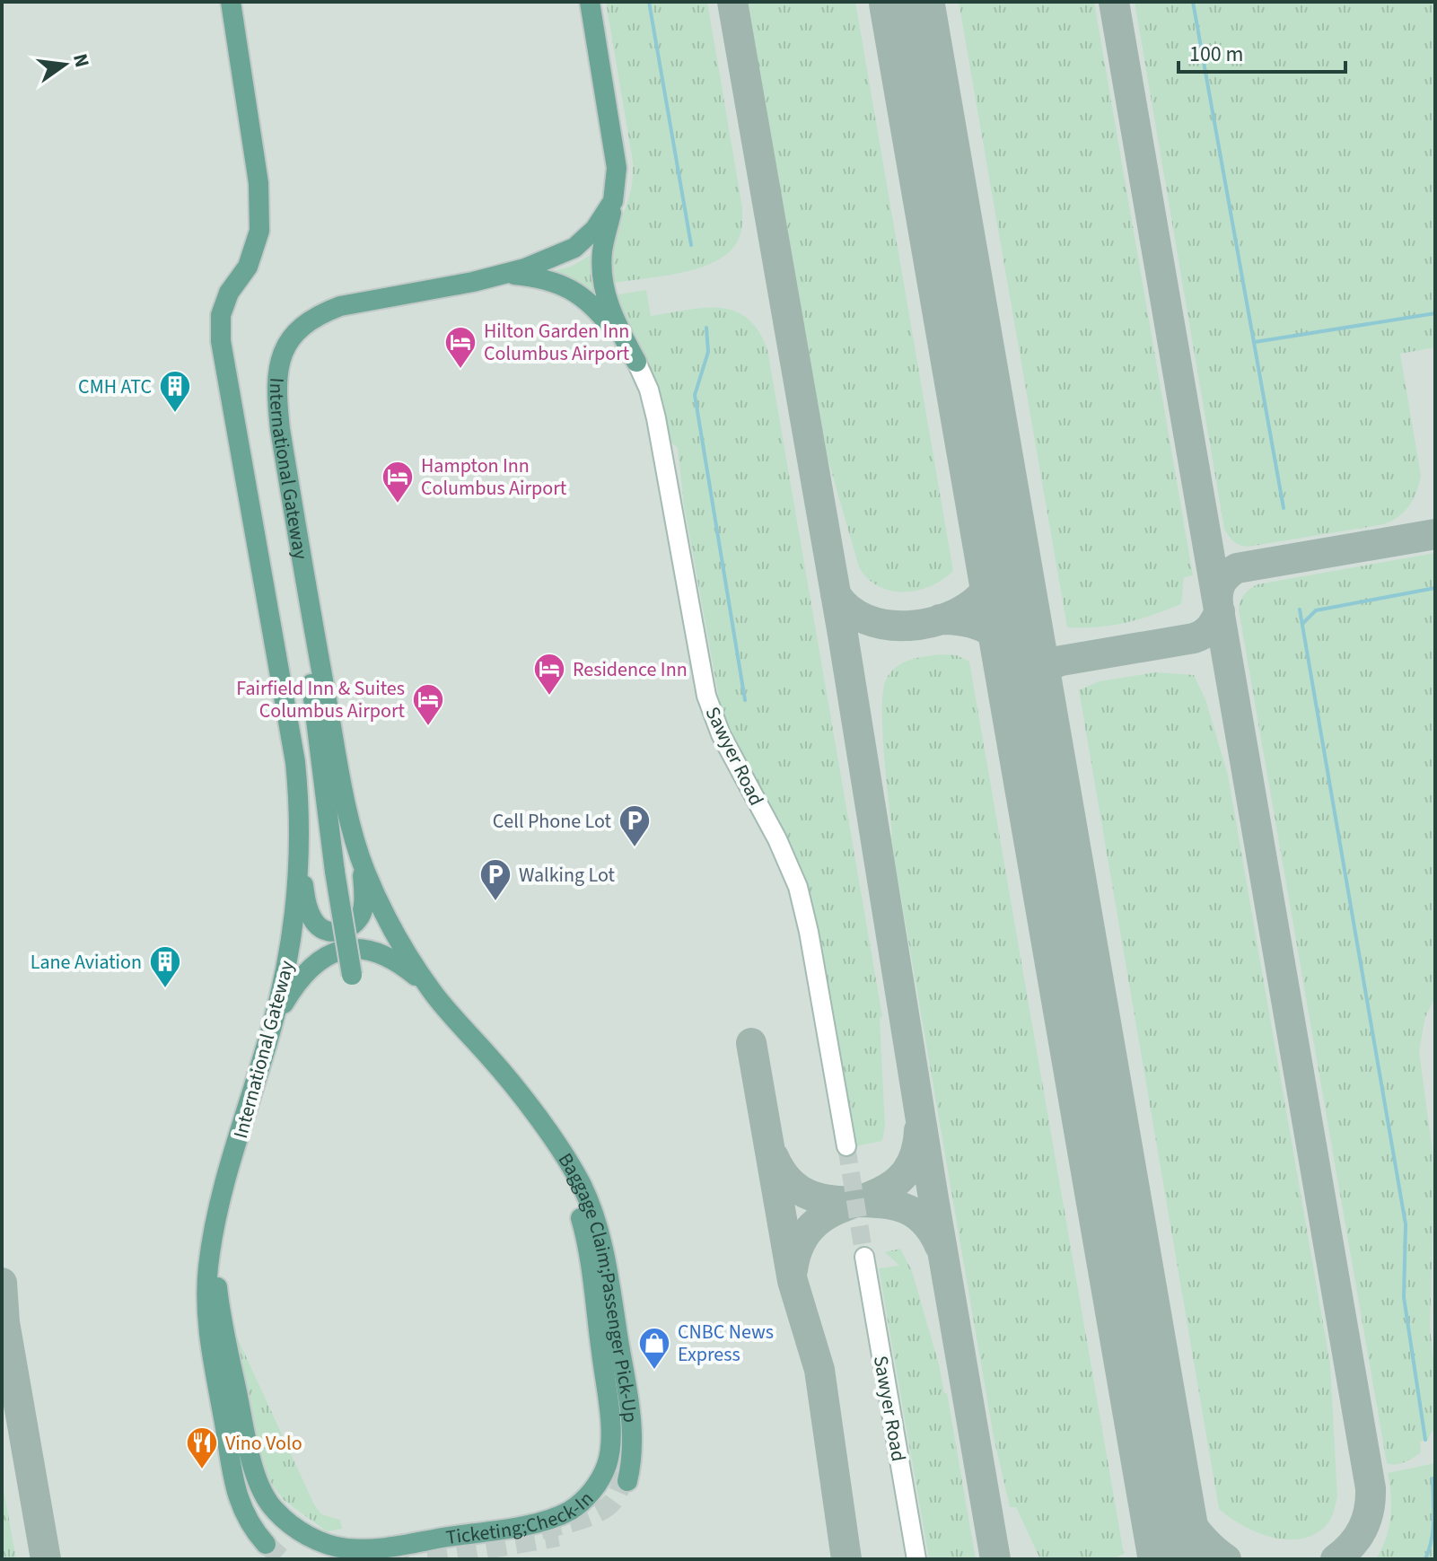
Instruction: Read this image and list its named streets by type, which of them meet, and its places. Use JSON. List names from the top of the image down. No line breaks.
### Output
{"streets":{"main road":["International Gateway","Baggage Claim;Passenger Pick-Up","Ticketing;Check-In"],"street":["Sawyer Road"]},"crossings":[["International Gateway","Baggage Claim;Passenger Pick-Up"],["International Gateway","Ticketing;Check-In"],["Baggage Claim;Passenger Pick-Up","Ticketing;Check-In"]],"places":{"hotel":["Hilton Garden Inn Columbus Airport","Hampton Inn Columbus Airport","Residence Inn","Fairfield Inn & Suites Columbus Airport"],"building":["CMH ATC","Lane Aviation"],"parking":["Cell Phone Lot","Walking Lot"],"shop":["CNBC News Express"],"restaurant":["Vino Volo"]},"scale_bar":"100 m","north":"right"}
